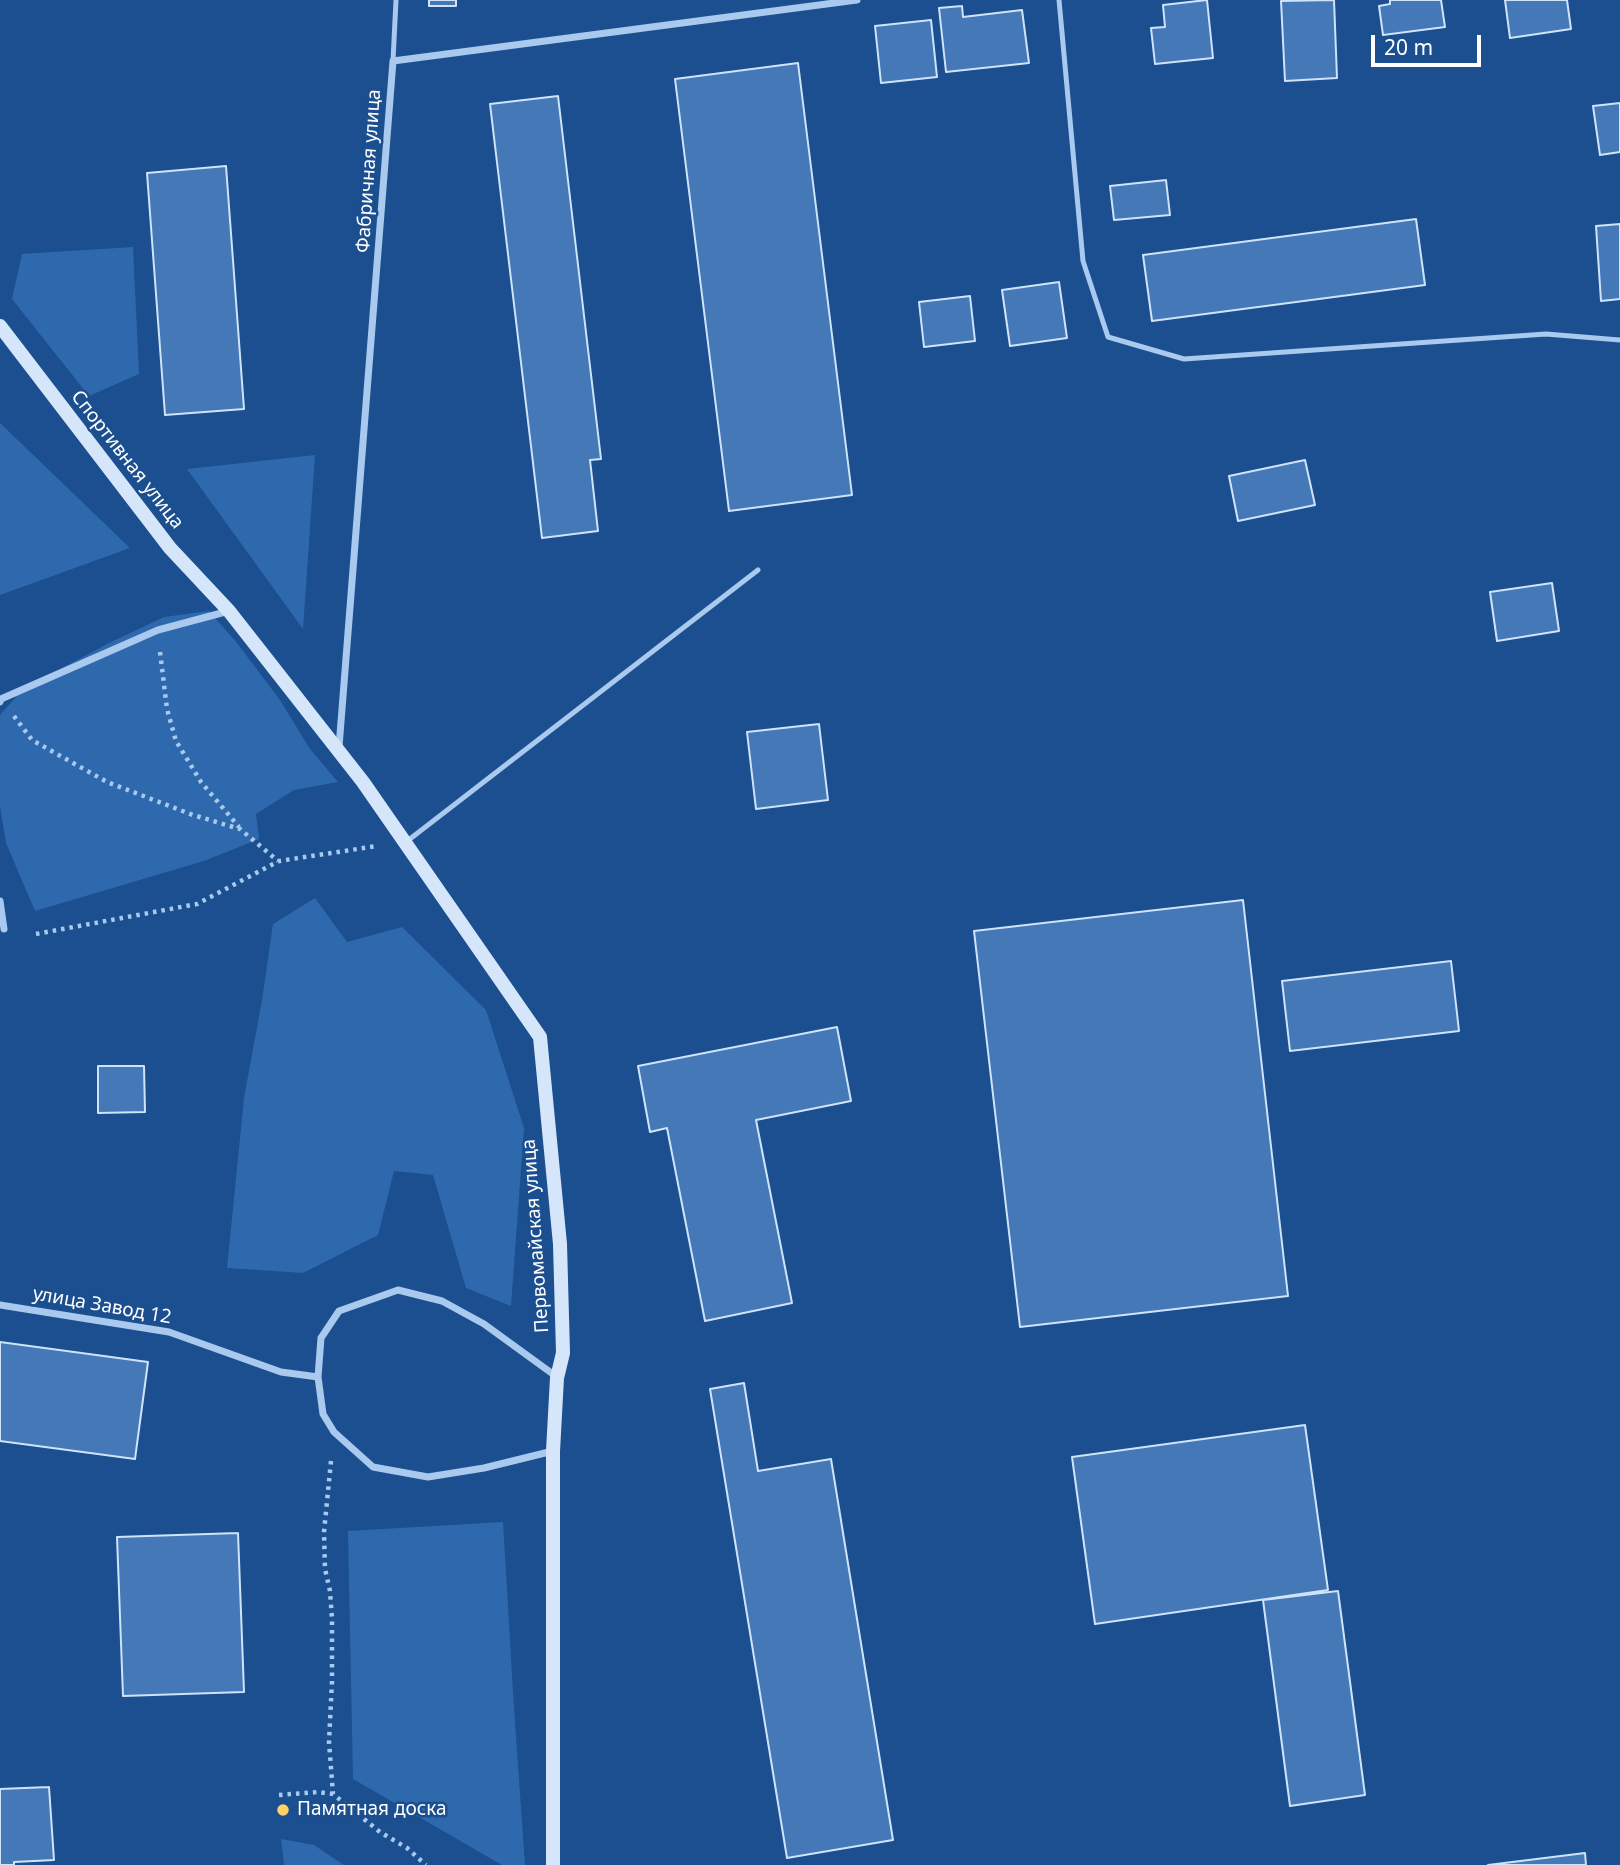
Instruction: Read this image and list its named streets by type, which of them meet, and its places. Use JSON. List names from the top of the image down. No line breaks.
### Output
{"streets":{"street":["Фабричная улица","Спортивная улица","Первомайская улица","улица Завод 12"]},"crossings":[["Фабричная улица","Спортивная улица"],["Фабричная улица","Первомайская улица"],["Спортивная улица","Первомайская улица"],["Первомайская улица","улица Завод 12"]],"places":["Памятная доска"],"scale_bar":"20 m"}
